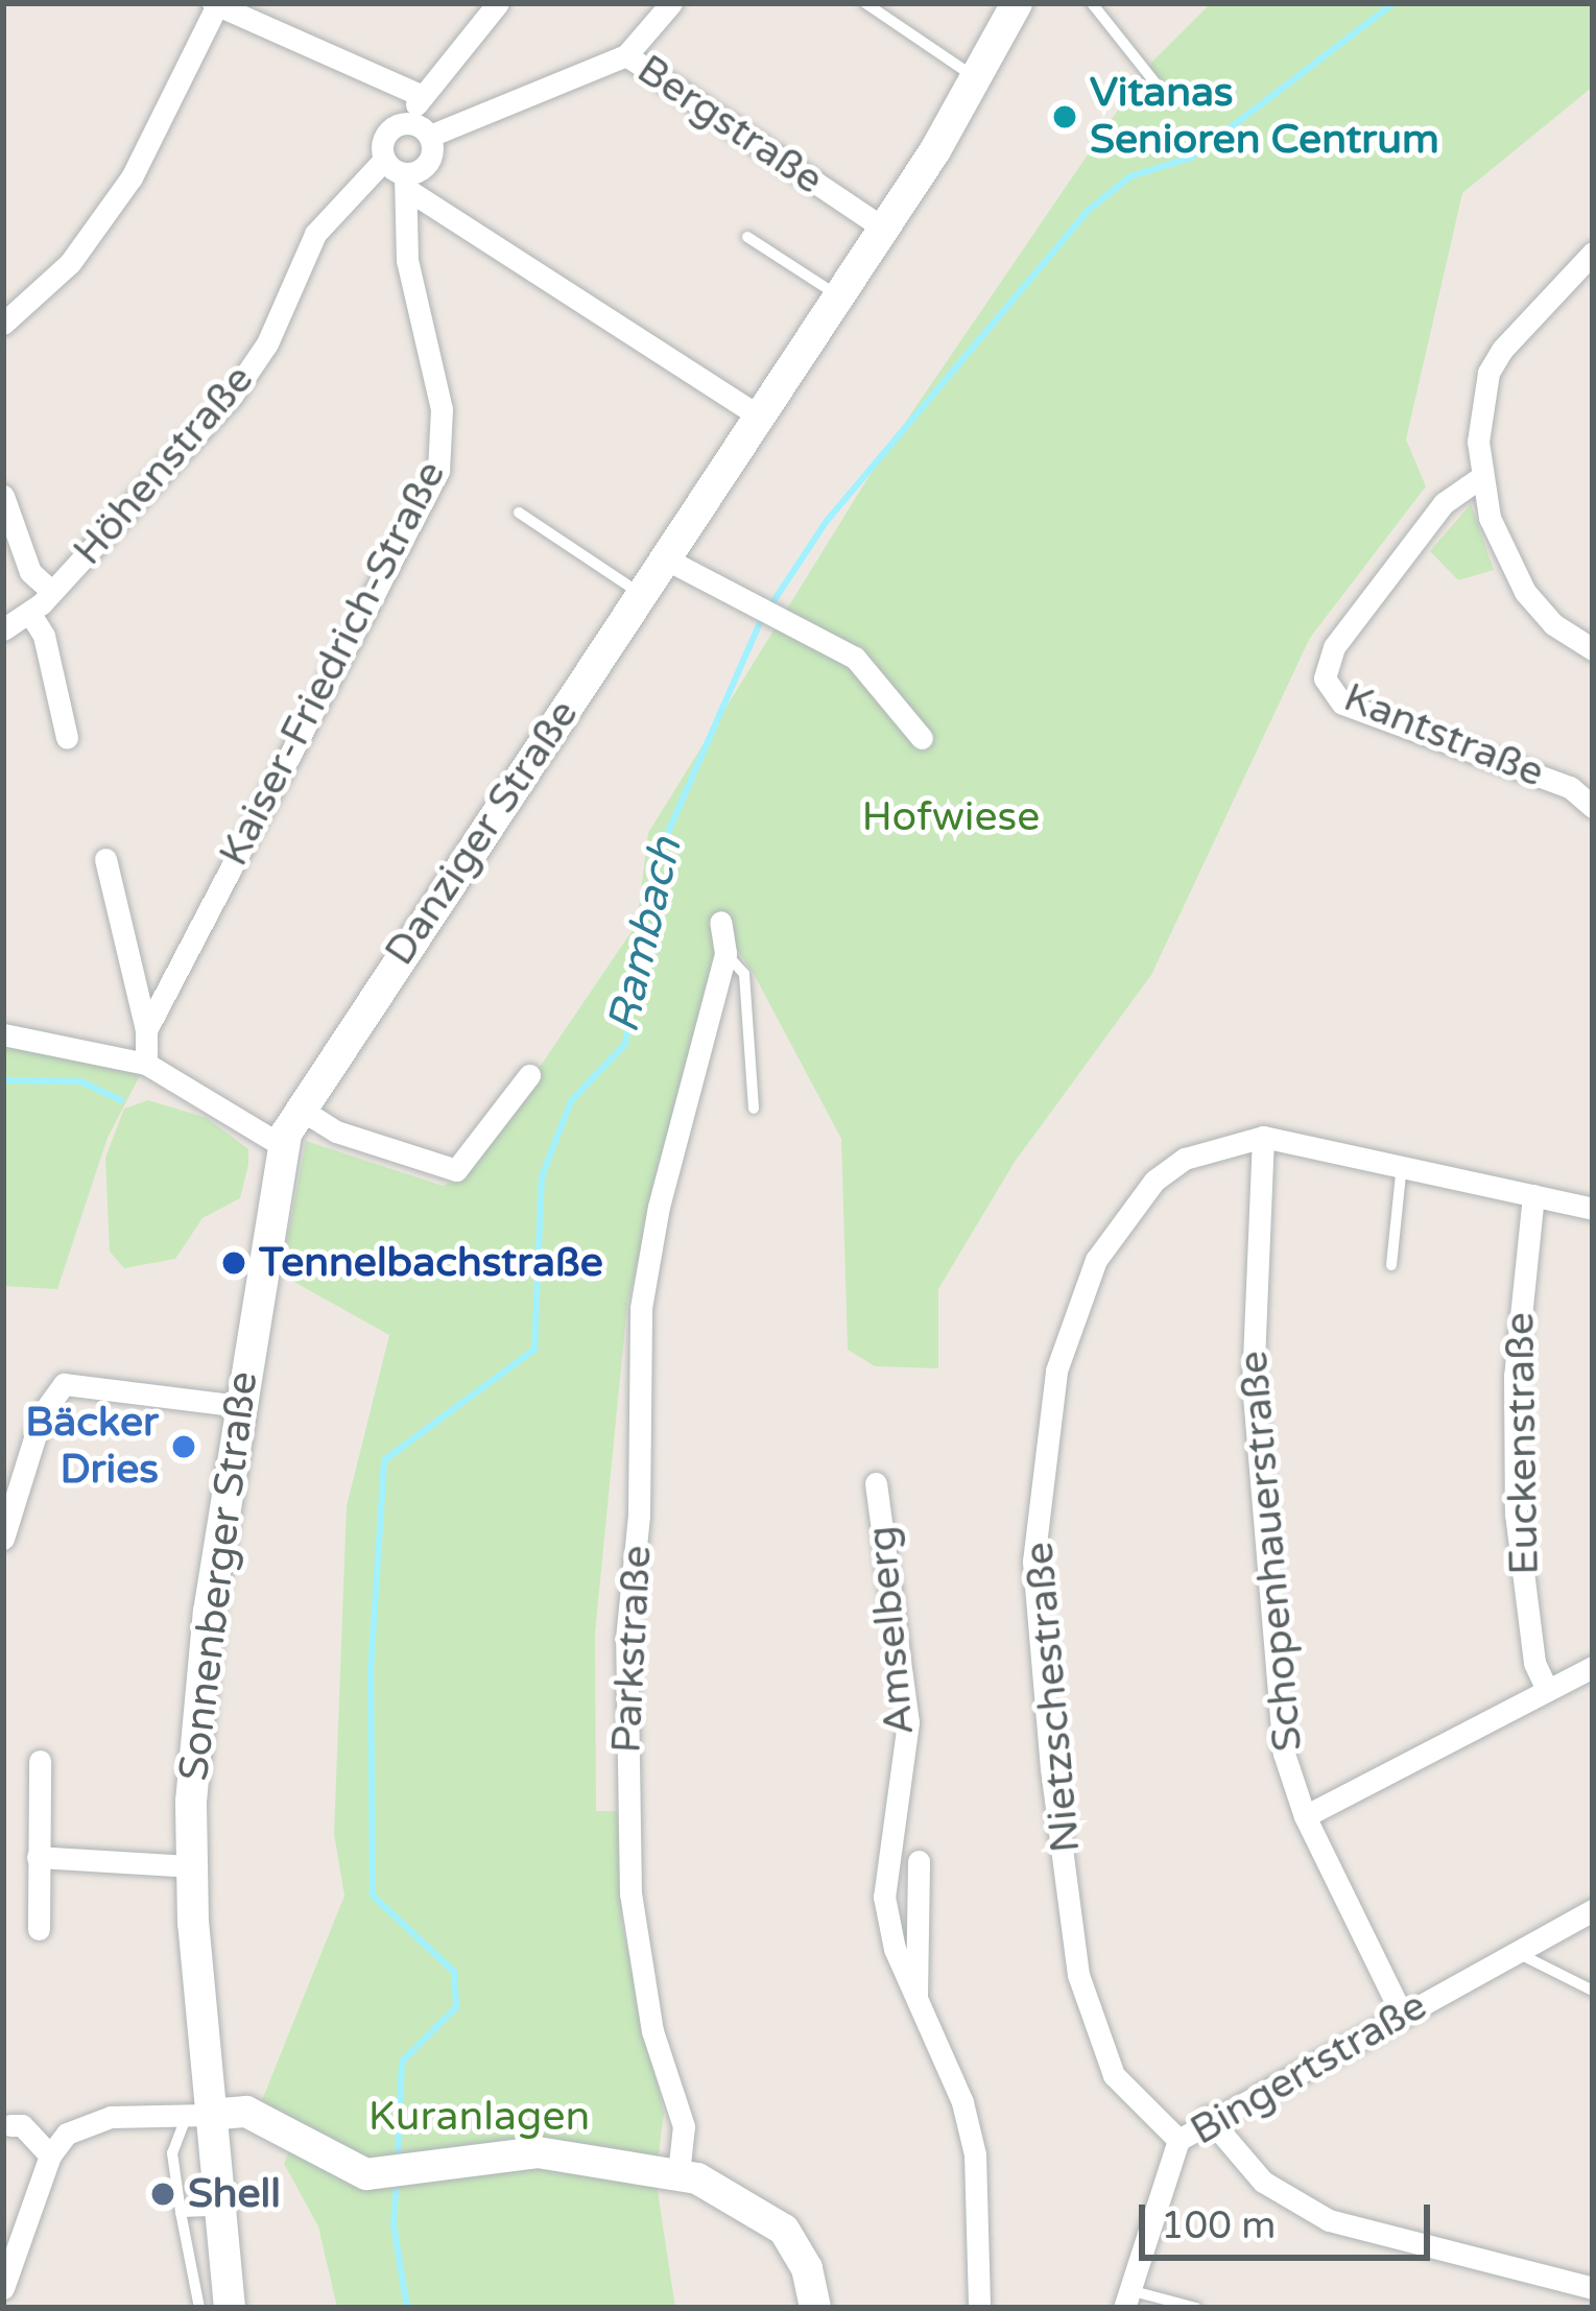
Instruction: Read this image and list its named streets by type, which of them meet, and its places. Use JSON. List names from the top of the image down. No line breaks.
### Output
{"streets":{"main road":["Danziger Straße","Sonnenberger Straße"],"street":["Bergstraße","Höhenstraße","Kaiser-Friedrich-Straße","Kantstraße","Euckenstraße","Schopenhauerstraße","Amselberg","Parkstraße","Nietzschestraße","Bingertstraße"]},"crossings":[["Bergstraße","Höhenstraße"],["Bergstraße","Danziger Straße"],["Danziger Straße","Sonnenberger Straße"],["Euckenstraße","Nietzschestraße"],["Schopenhauerstraße","Nietzschestraße"],["Schopenhauerstraße","Bingertstraße"],["Nietzschestraße","Bingertstraße"]],"water":["Rambach"],"parks":["Hofwiese","Kuranlagen"],"places":["Vitanas Senioren Centrum","Tennelbachstraße","Bäcker Dries","Shell"],"scale_bar":"100 m"}
